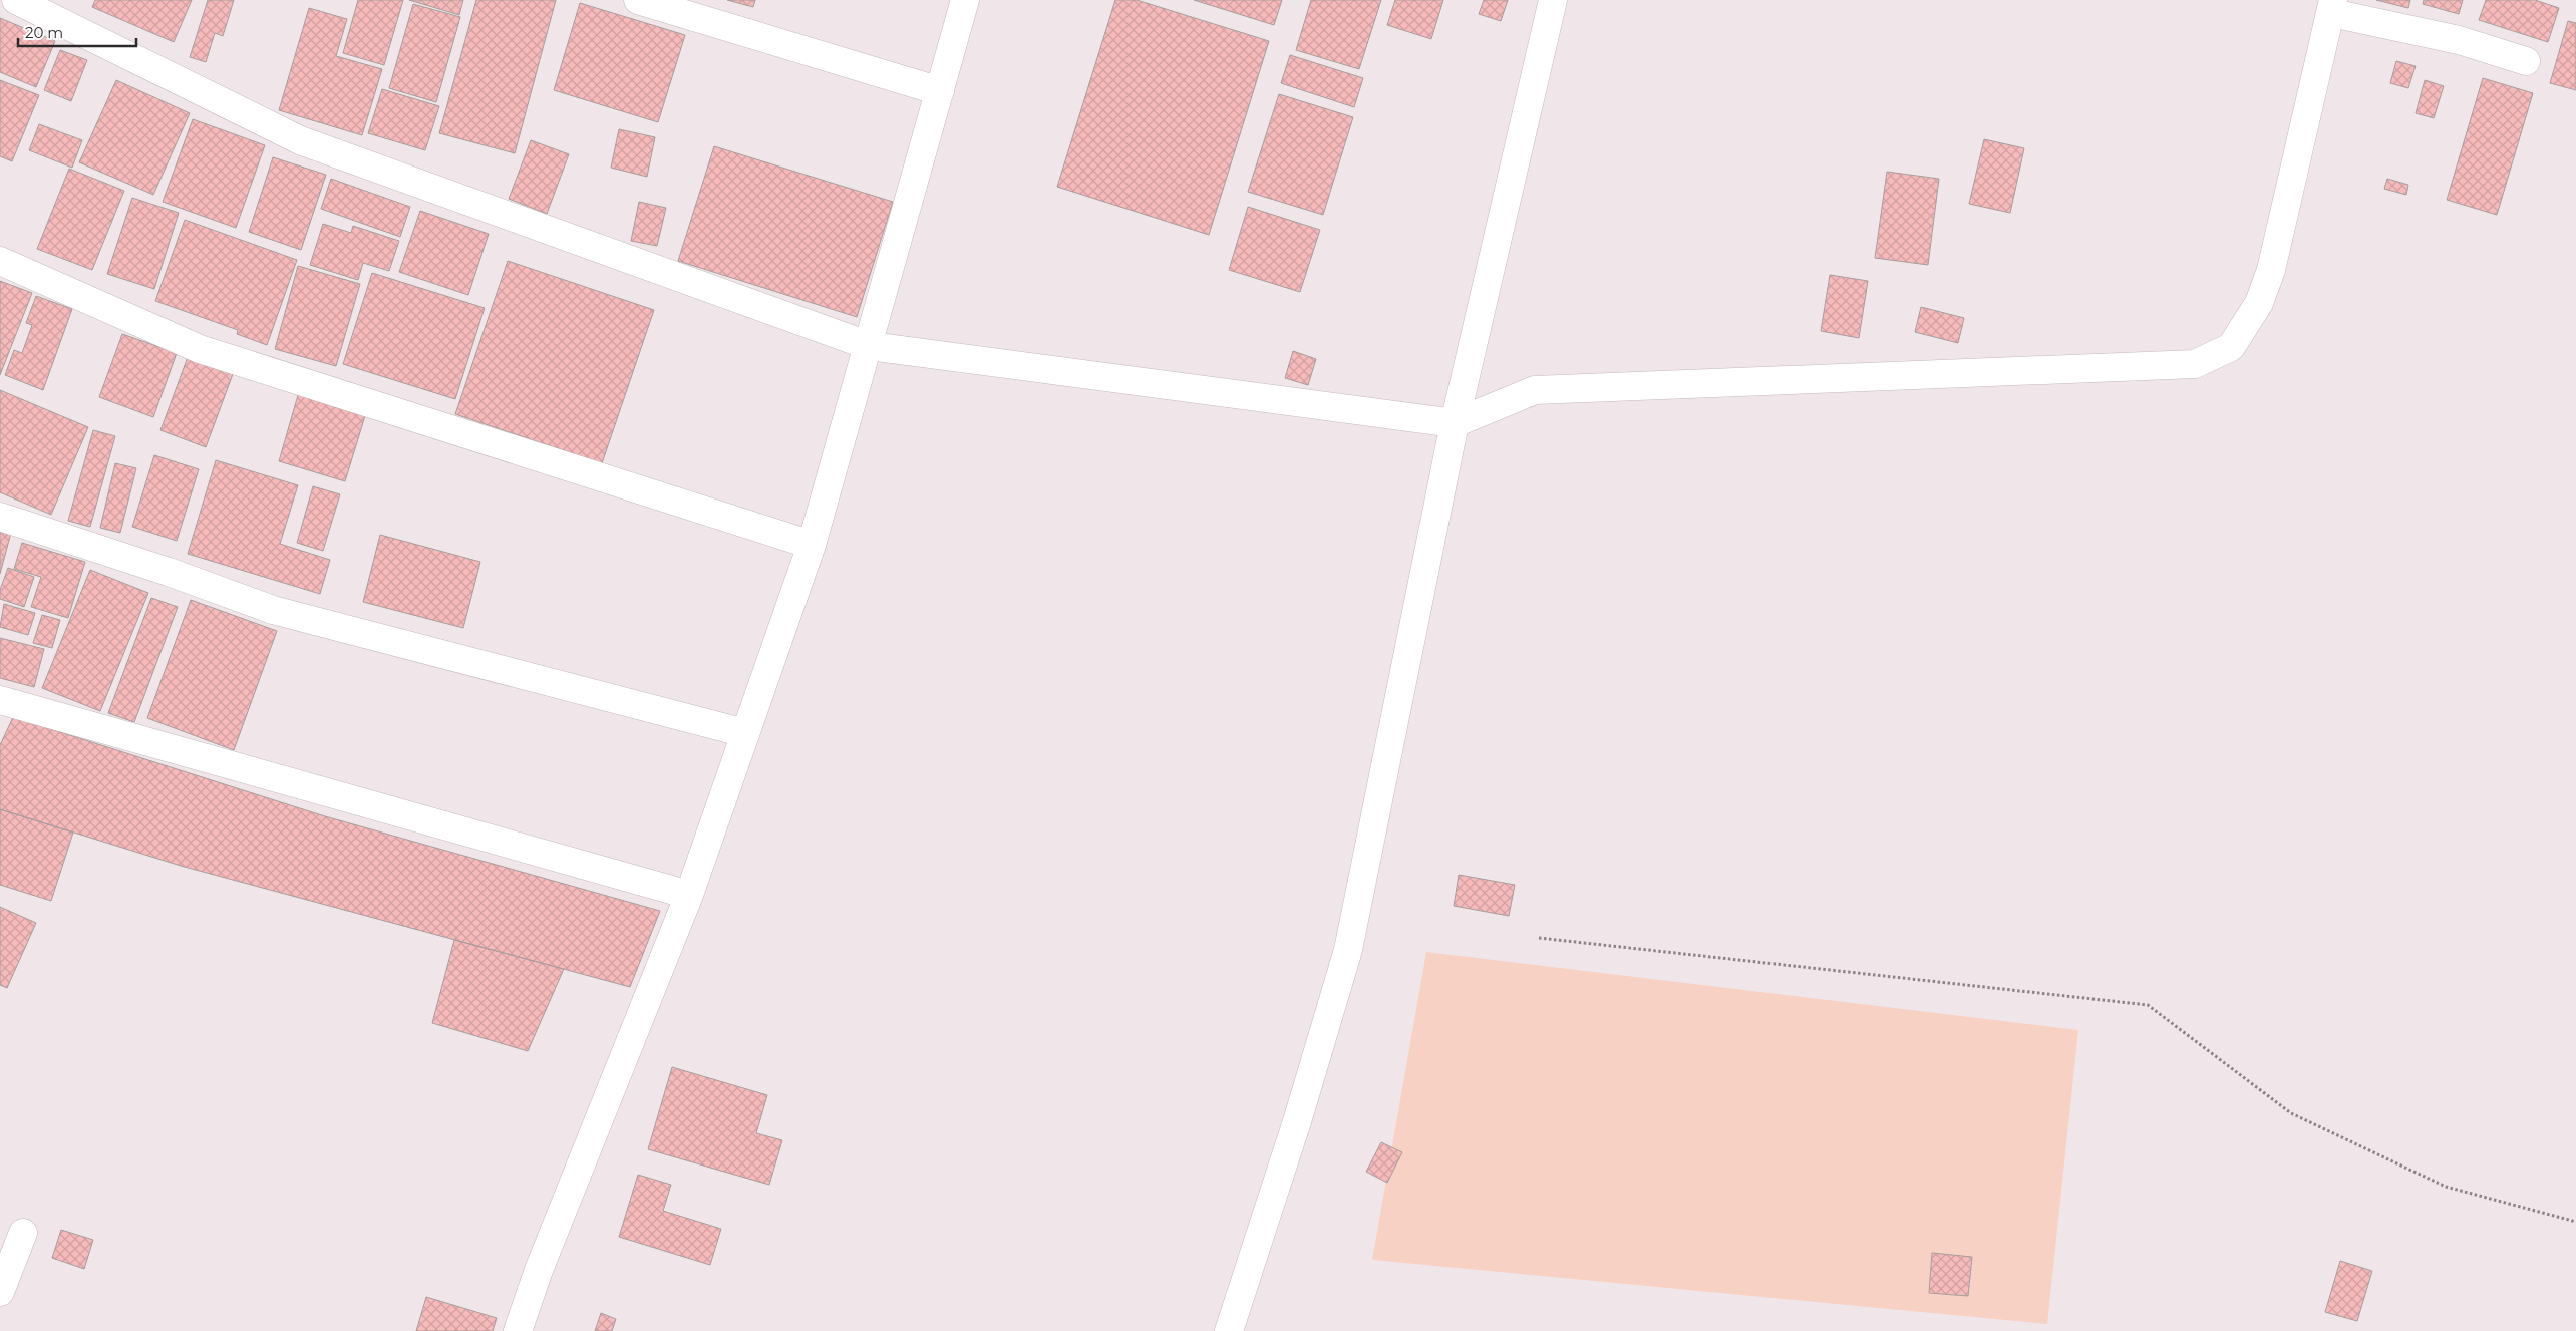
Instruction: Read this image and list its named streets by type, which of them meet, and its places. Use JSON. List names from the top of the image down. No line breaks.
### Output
{"scale_bar":"20 m"}
